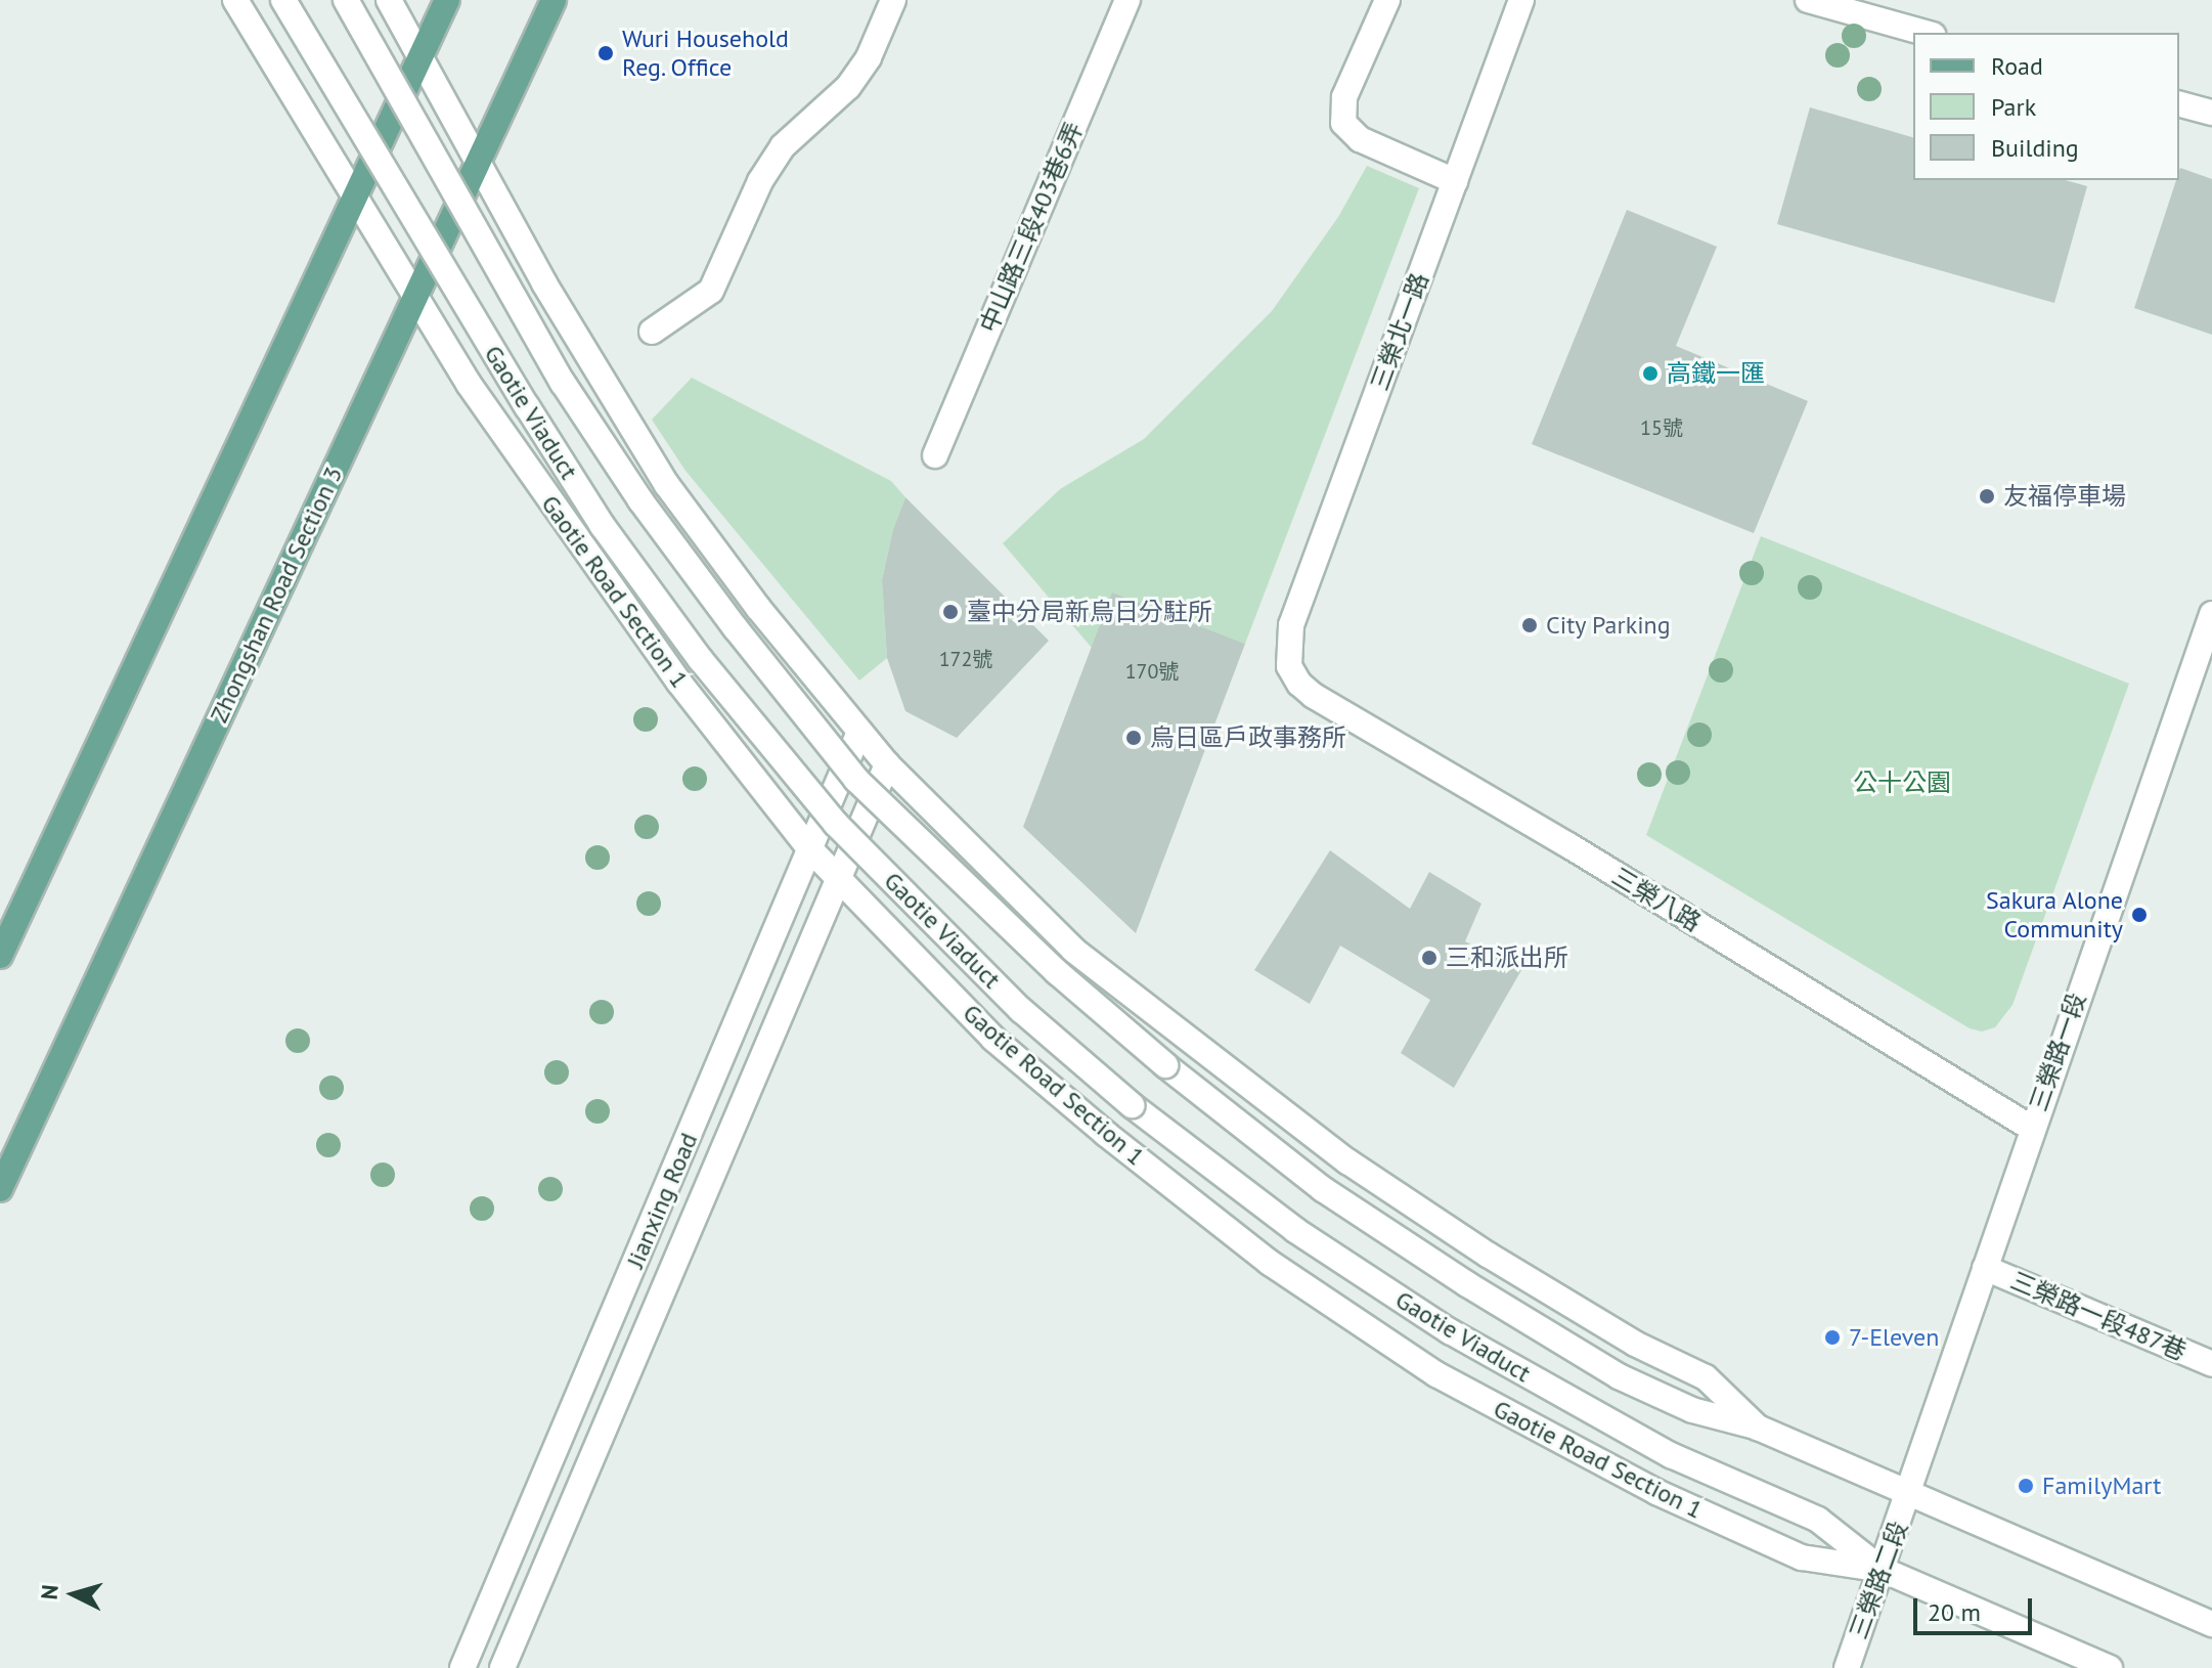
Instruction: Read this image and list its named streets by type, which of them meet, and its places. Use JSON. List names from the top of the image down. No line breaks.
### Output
{"streets":{"main road":["Zhongshan Road Section 3"],"street":["中山路三段403巷6弄","三榮北一路","Gaotie Viaduct","Gaotie Road Section 1","三榮八路","三榮路一段","Jianxing Road","三榮路一段487巷","三榮路二段"]},"crossings":[["三榮北一路","三榮八路"],["Gaotie Viaduct","Gaotie Road Section 1"],["Gaotie Viaduct","三榮路二段"],["Gaotie Road Section 1","Zhongshan Road Section 3"],["Gaotie Road Section 1","Jianxing Road"],["Gaotie Road Section 1","三榮路二段"],["三榮八路","三榮路一段"],["三榮路一段","三榮路一段487巷"],["三榮路一段","三榮路二段"]],"parks":["公十公園"],"places":["Wuri Household Reg. Office","高鐵一匯","友福停車場","臺中分局新烏日分駐所","City Parking","烏日區戶政事務所","Sakura Alone Community","三和派出所","7-Eleven","FamilyMart"],"house_numbers":["15號","172號","170號"],"legend":["Road","Park","Building"],"scale_bar":"20 m","north":"left"}
